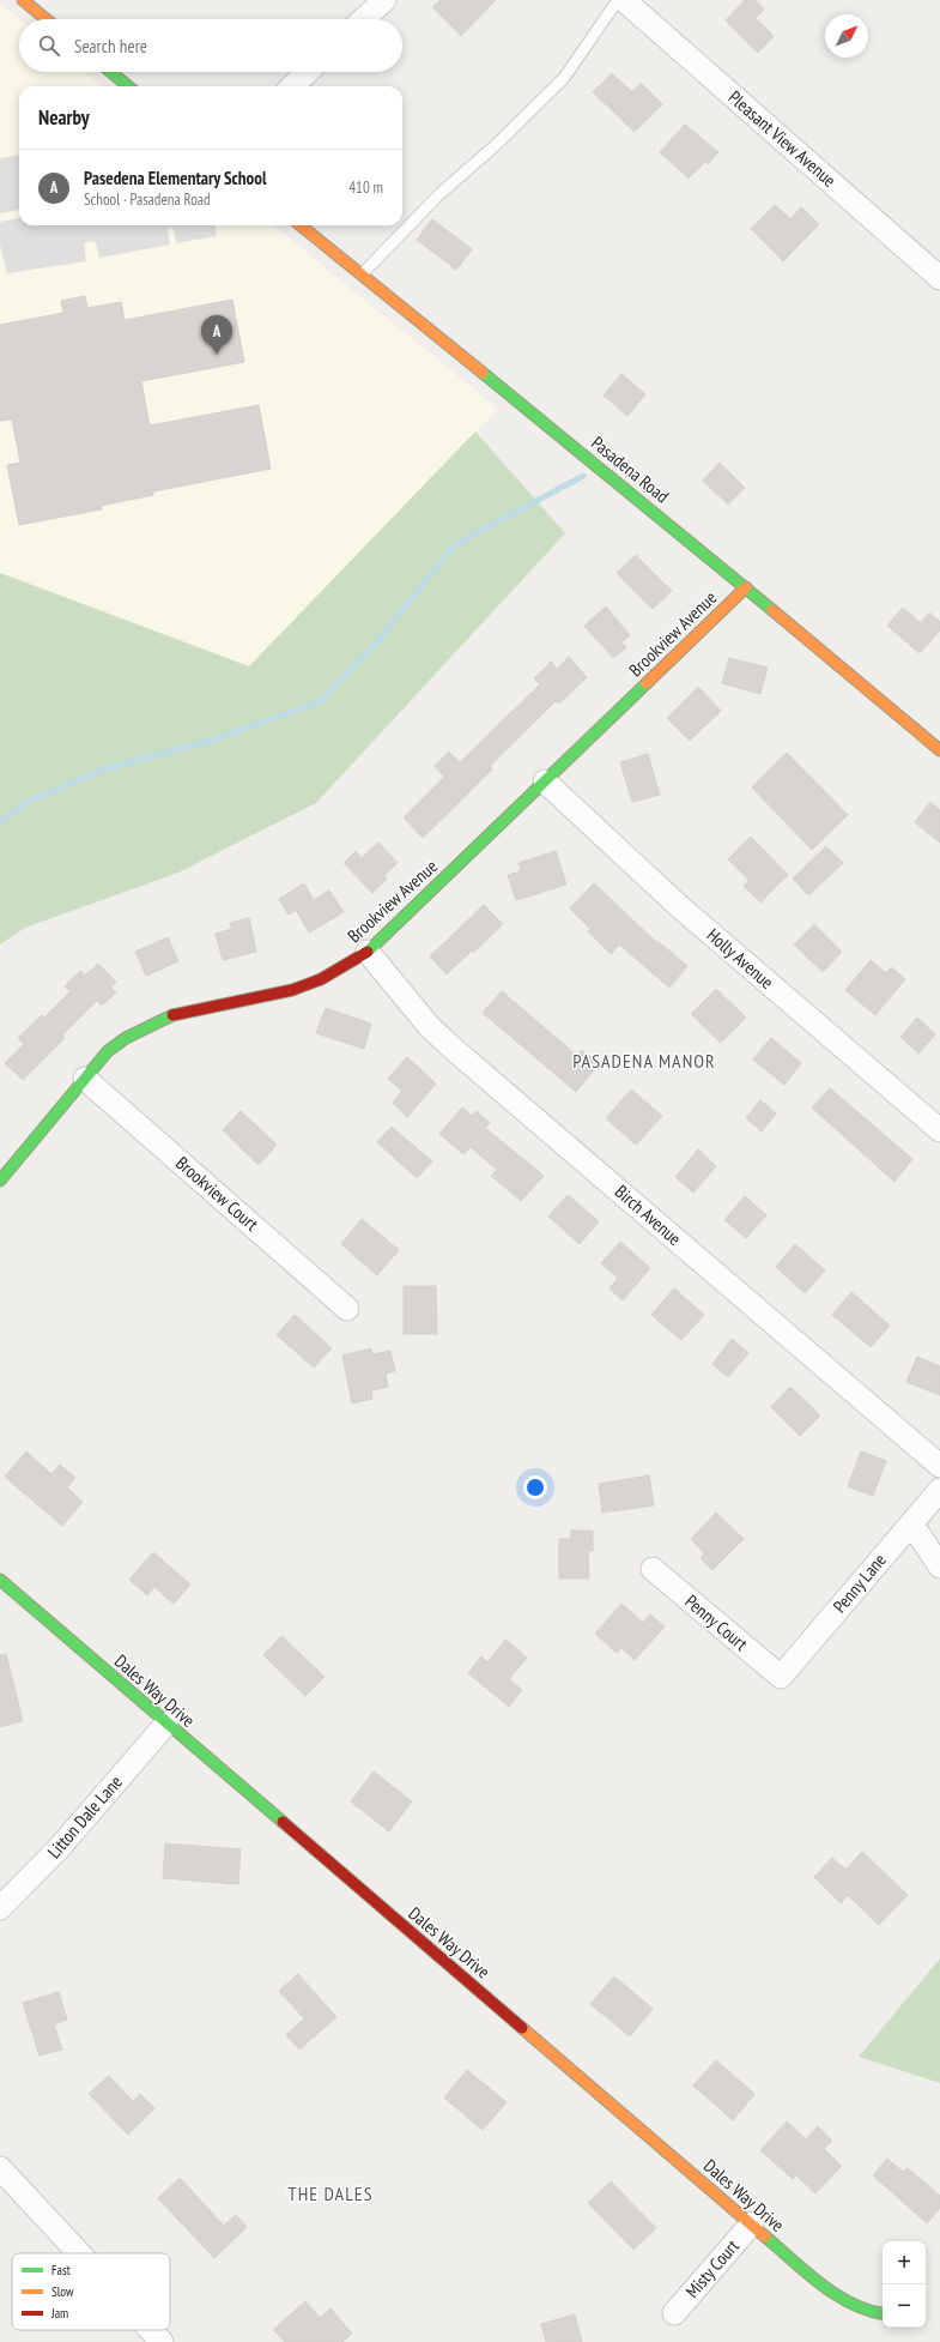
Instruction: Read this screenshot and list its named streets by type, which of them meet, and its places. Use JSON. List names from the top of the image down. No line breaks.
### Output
{"streets":{"street":["Pleasant View Avenue","Pasadena Road","Brookview Avenue","Holly Avenue","Brookview Court","Birch Avenue","Penny Lane","Penny Court","Dales Way Drive","Litton Dale Lane","Misty Court"]},"crossings":[["Pasadena Road","Brookview Avenue"],["Brookview Avenue","Holly Avenue"],["Brookview Avenue","Brookview Court"],["Brookview Avenue","Birch Avenue"],["Penny Lane","Penny Court"],["Dales Way Drive","Litton Dale Lane"],["Dales Way Drive","Misty Court"]],"districts":["PASADENA MANOR","THE DALES"],"legend":["Fast","Slow","Jam"],"north":"top right","page":{"search":"Search here","heading":"Nearby","list":[{"mark":"A","name":"Pasedena Elementary School","note":"School · Pasadena Road","value":"410 m"}],"pins":"A","map_buttons":["+","−"]}}
